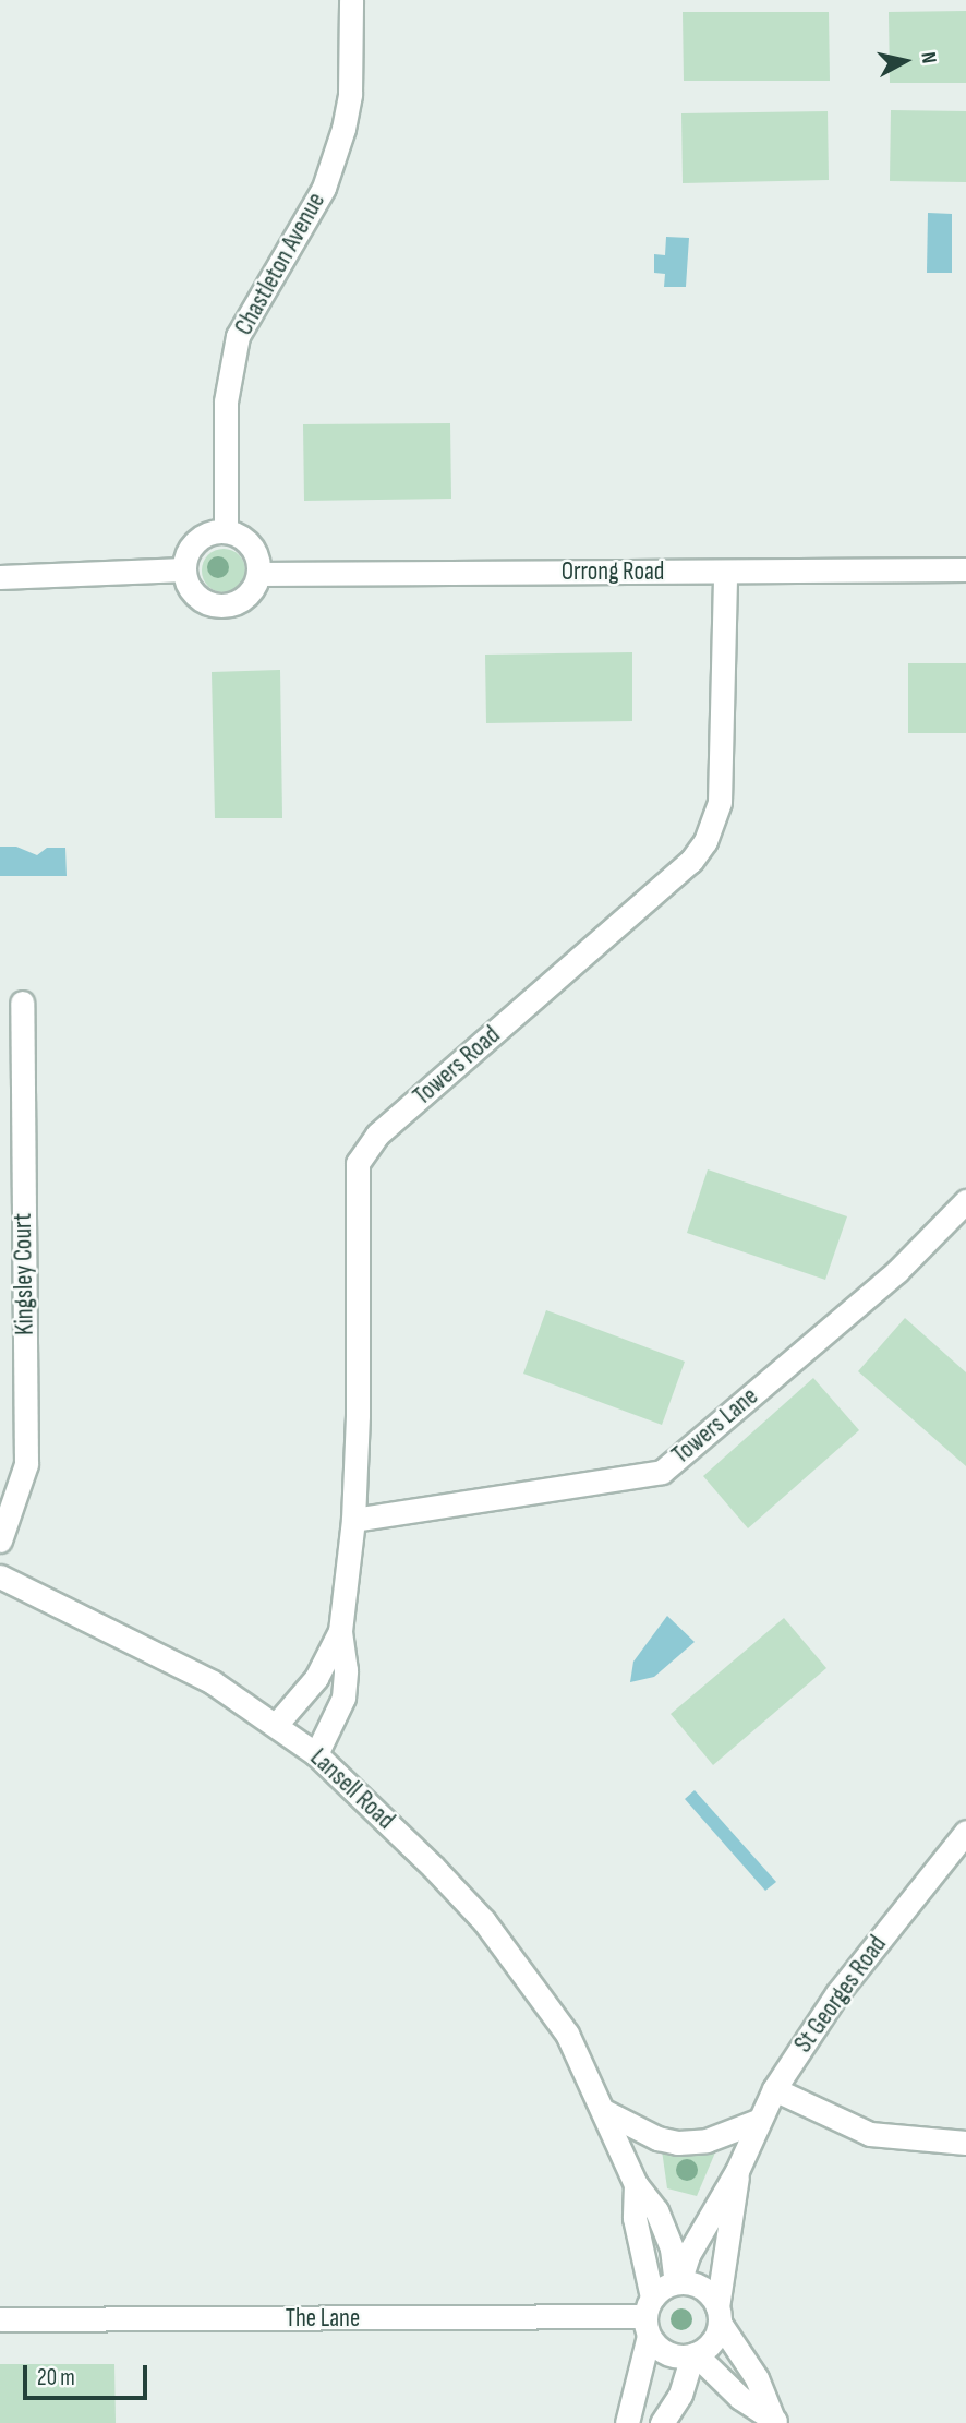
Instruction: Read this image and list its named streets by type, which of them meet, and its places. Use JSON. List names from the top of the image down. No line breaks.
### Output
{"streets":{"street":["Chastleton Avenue","Orrong Road","Towers Road","Kingsley Court","Towers Lane","Lansell Road","St Georges Road","The Lane"]},"crossings":[["Chastleton Avenue","Orrong Road"],["Orrong Road","Towers Road"],["Towers Road","Towers Lane"],["Towers Road","Lansell Road"],["Lansell Road","St Georges Road"],["Lansell Road","The Lane"],["St Georges Road","The Lane"]],"scale_bar":"20 m","north":"right"}
